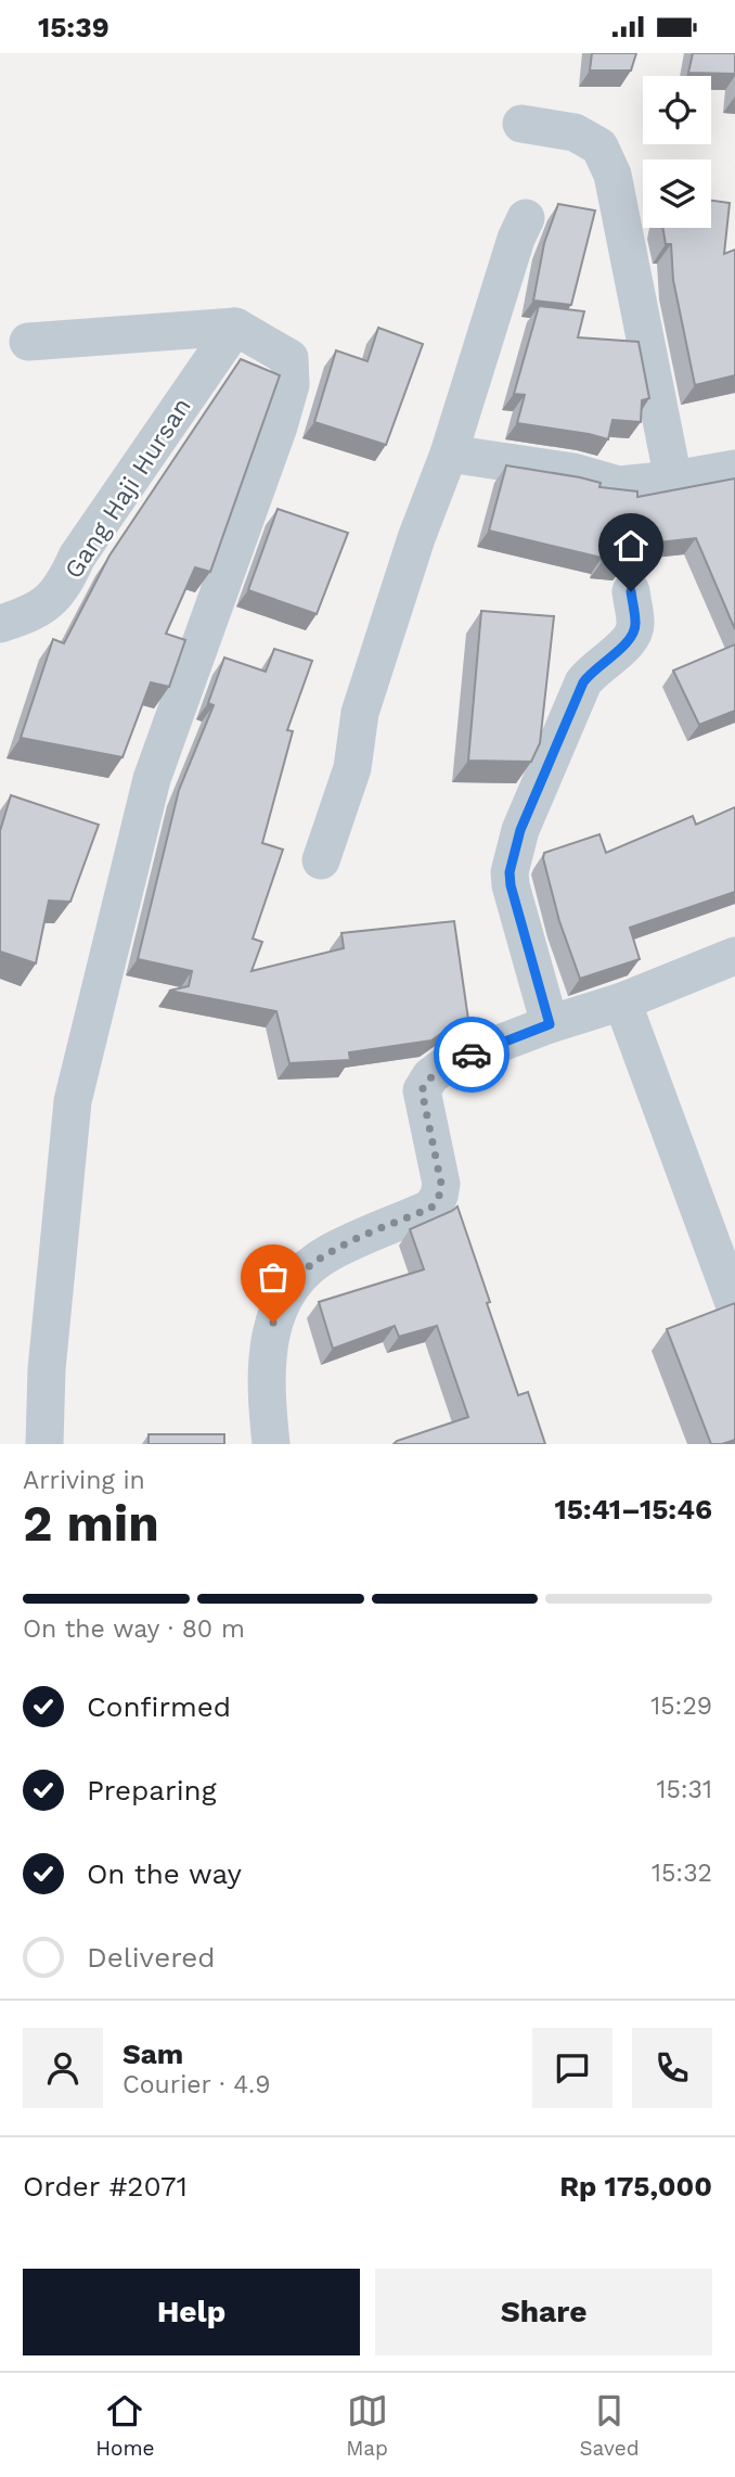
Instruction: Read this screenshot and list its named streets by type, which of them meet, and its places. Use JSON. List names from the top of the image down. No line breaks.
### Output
{"streets":{"street":["Gang Haji Hursan"]},"page":{"status":"15:39","heading":["2 min","Arriving in","15:41–15:46"],"panel":["Sam","Courier · 4.9","Order #2071","Rp 175,000"],"bar":"On the way · 80 m","list":[["Confirmed","15:29"],["Preparing","15:31"],["On the way","15:32"],"Delivered"],"buttons":["Help","Share"],"tabs":["Home","Map","Saved"]}}
